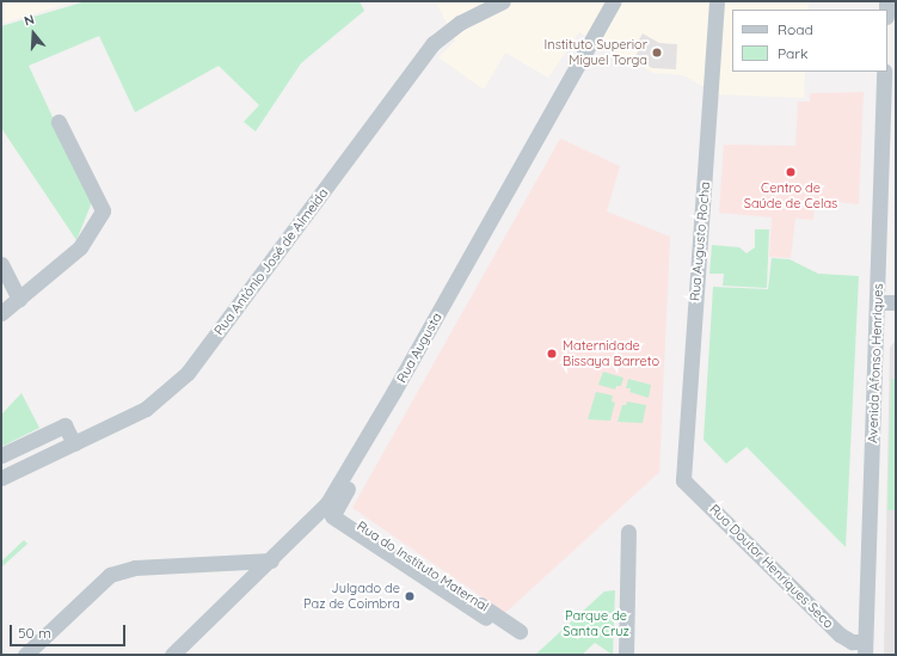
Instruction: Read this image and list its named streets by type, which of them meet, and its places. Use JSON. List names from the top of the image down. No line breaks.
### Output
{"streets":{"street":["Rua Augusto Rocha","Rua António José de Almeida","Rua Augusta","Avenida Afonso Henriques","Rua do Instituto Maternal","Rua Doutor Henriques Seco"]},"crossings":[["Rua Augusto Rocha","Rua Doutor Henriques Seco"],["Rua Augusta","Rua do Instituto Maternal"],["Avenida Afonso Henriques","Rua Doutor Henriques Seco"]],"parks":["Parque de Santa Cruz"],"places":["Instituto Superior Miguel Torga","Centro de Saúde de Celas","Maternidade Bissaya Barreto","Julgado de Paz de Coimbra"],"legend":["Road","Park"],"scale_bar":"50 m","north":"top"}
